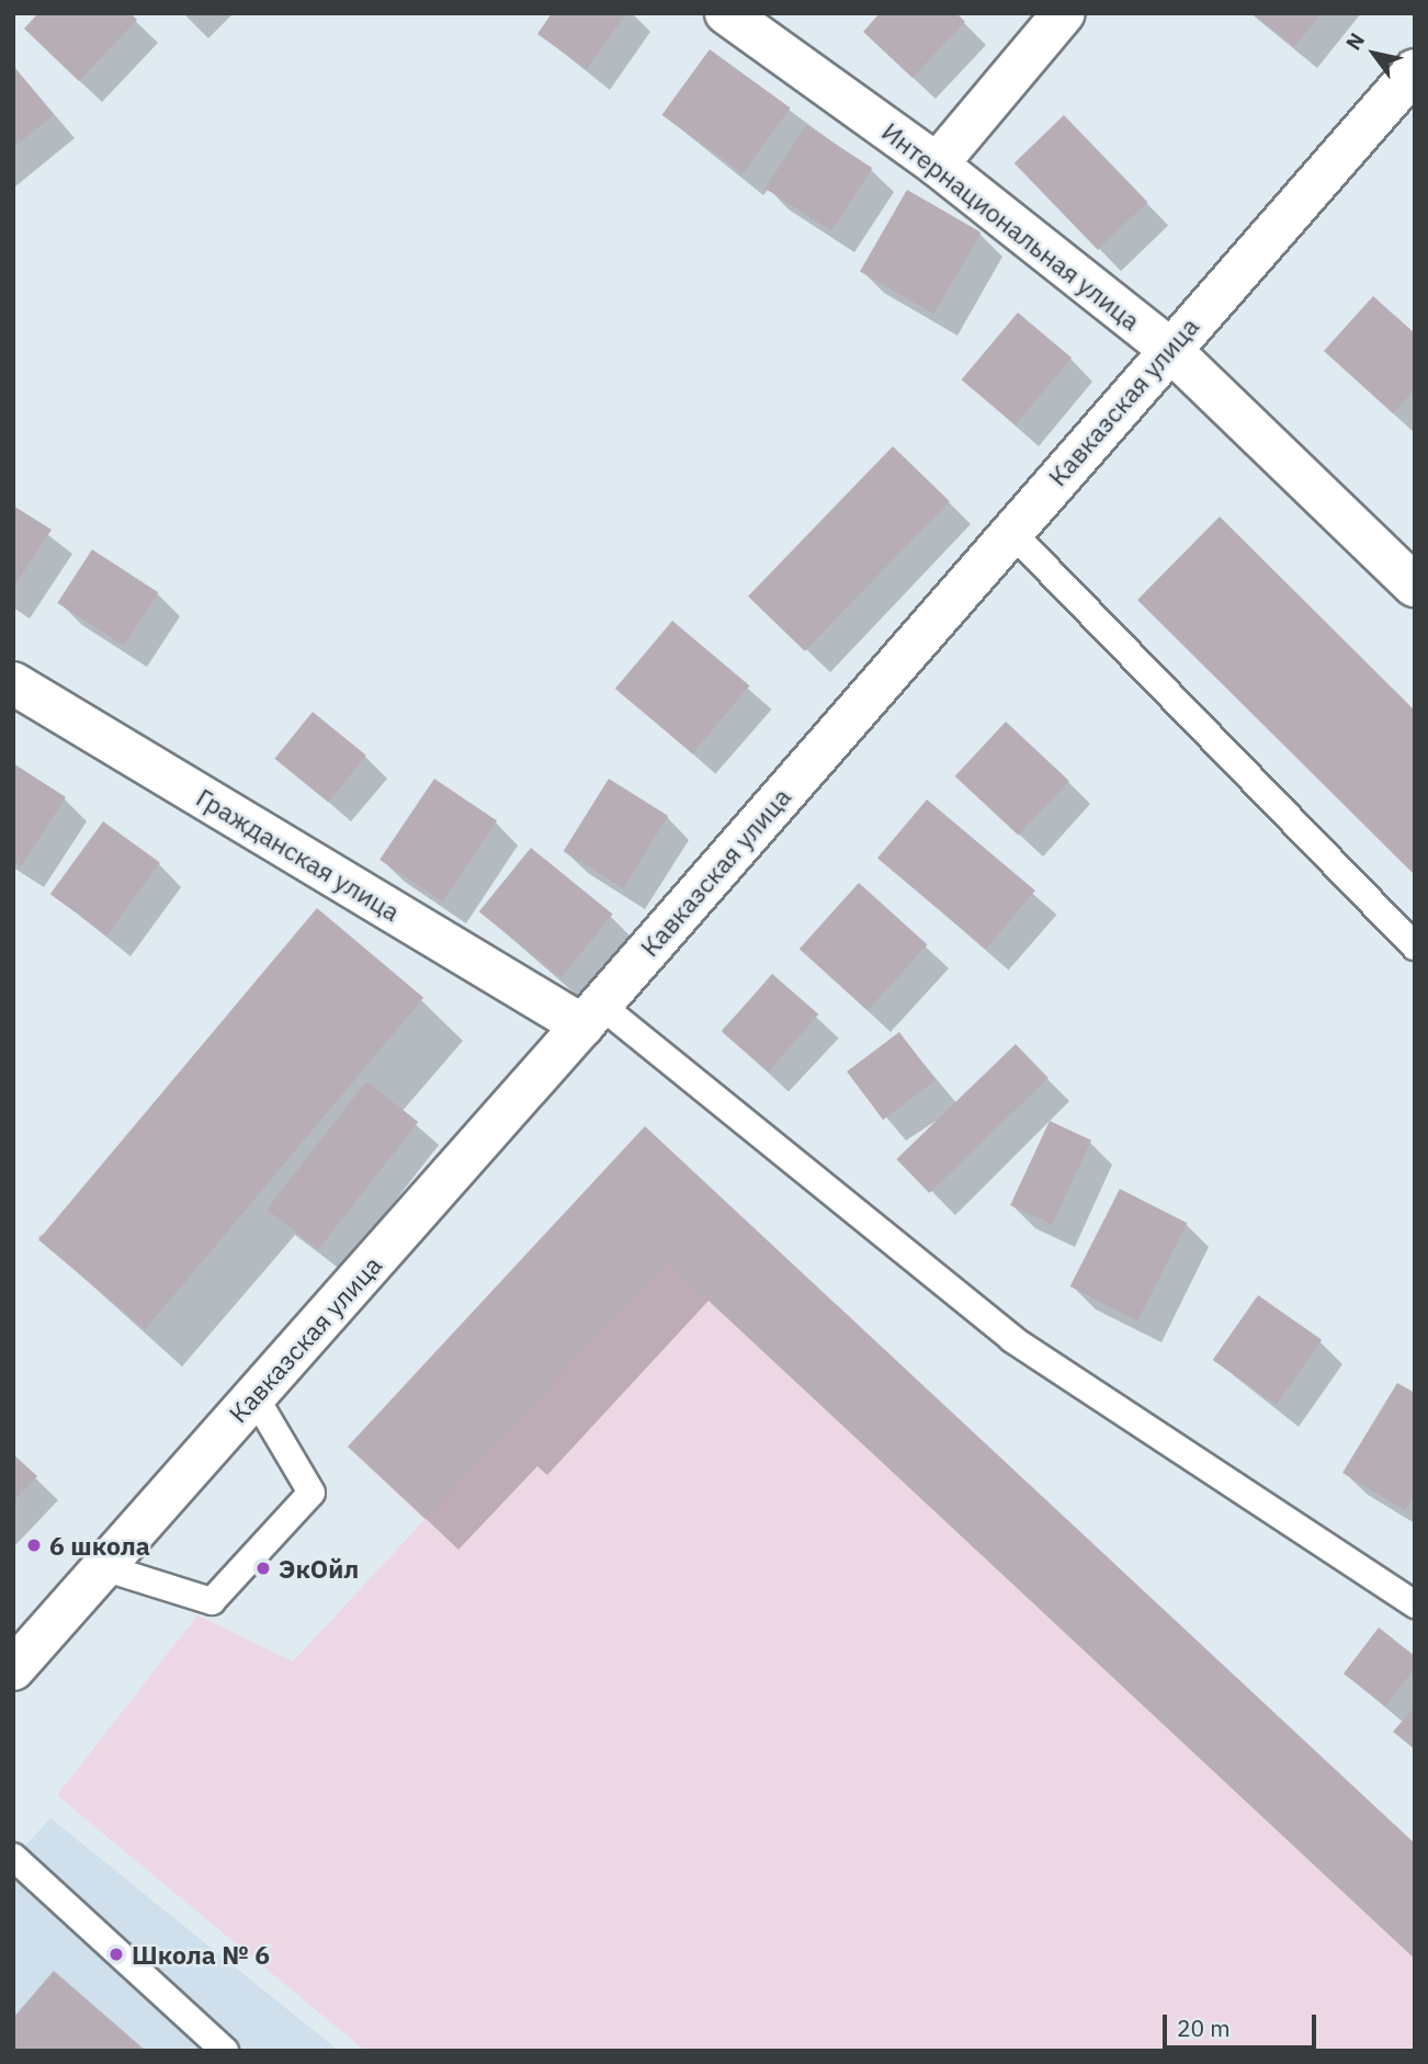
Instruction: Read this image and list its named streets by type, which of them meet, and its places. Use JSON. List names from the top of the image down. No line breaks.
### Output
{"streets":{"main road":["Интернациональная улица","Кавказская улица","Гражданская улица"]},"crossings":[["Интернациональная улица","Кавказская улица"],["Кавказская улица","Гражданская улица"]],"places":["6 школа","ЭкОйл","Школа № 6"],"scale_bar":"20 m","north":"top left"}
